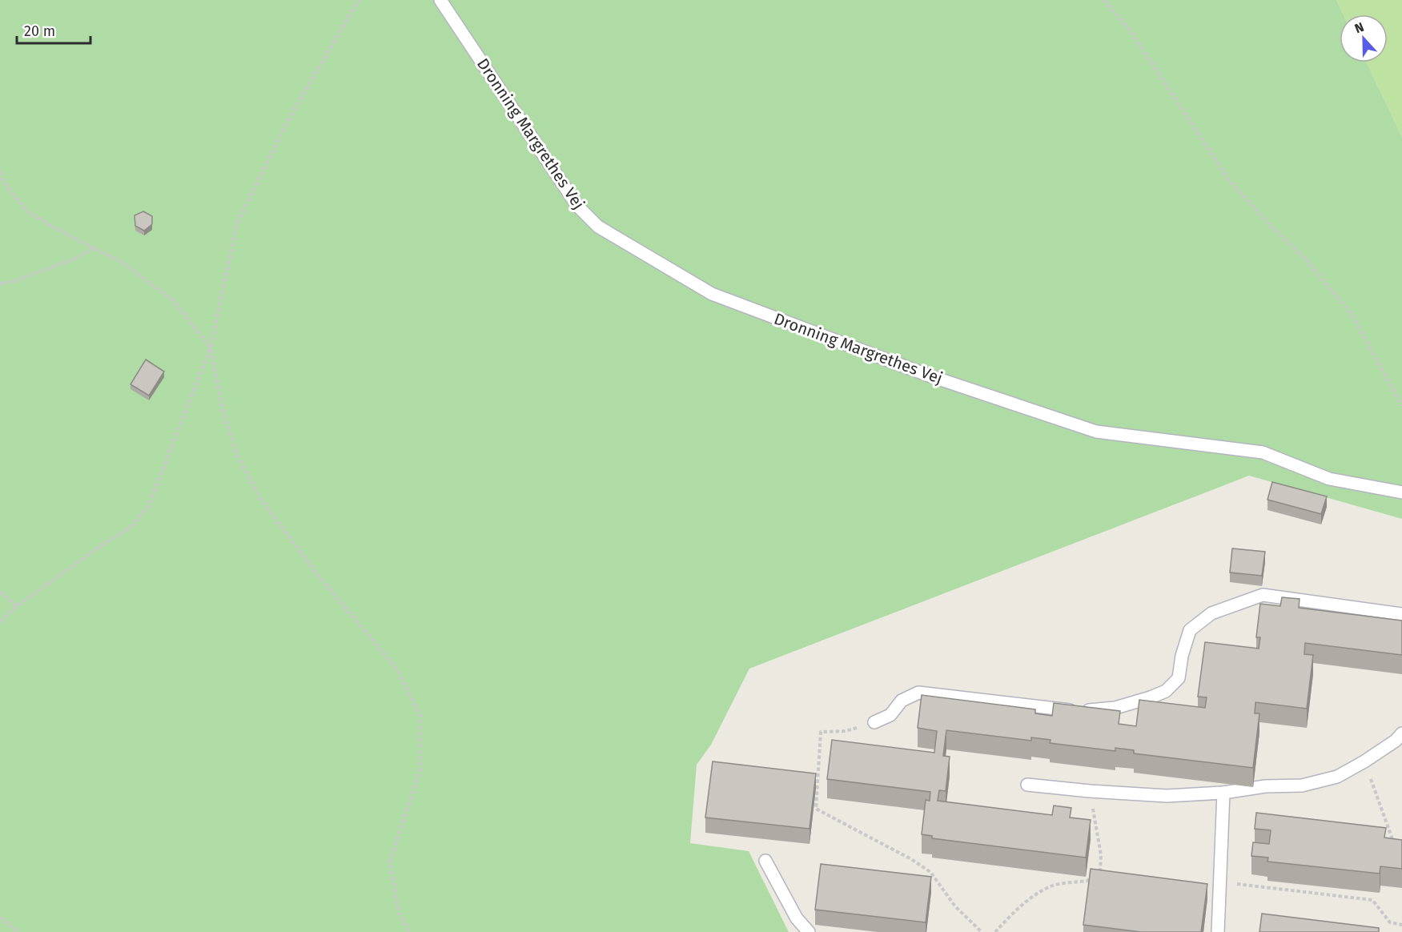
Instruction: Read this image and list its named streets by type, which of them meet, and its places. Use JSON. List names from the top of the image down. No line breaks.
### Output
{"streets":{"lane":["Dronning Margrethes Vej"]},"scale_bar":"20 m","north":"top"}
